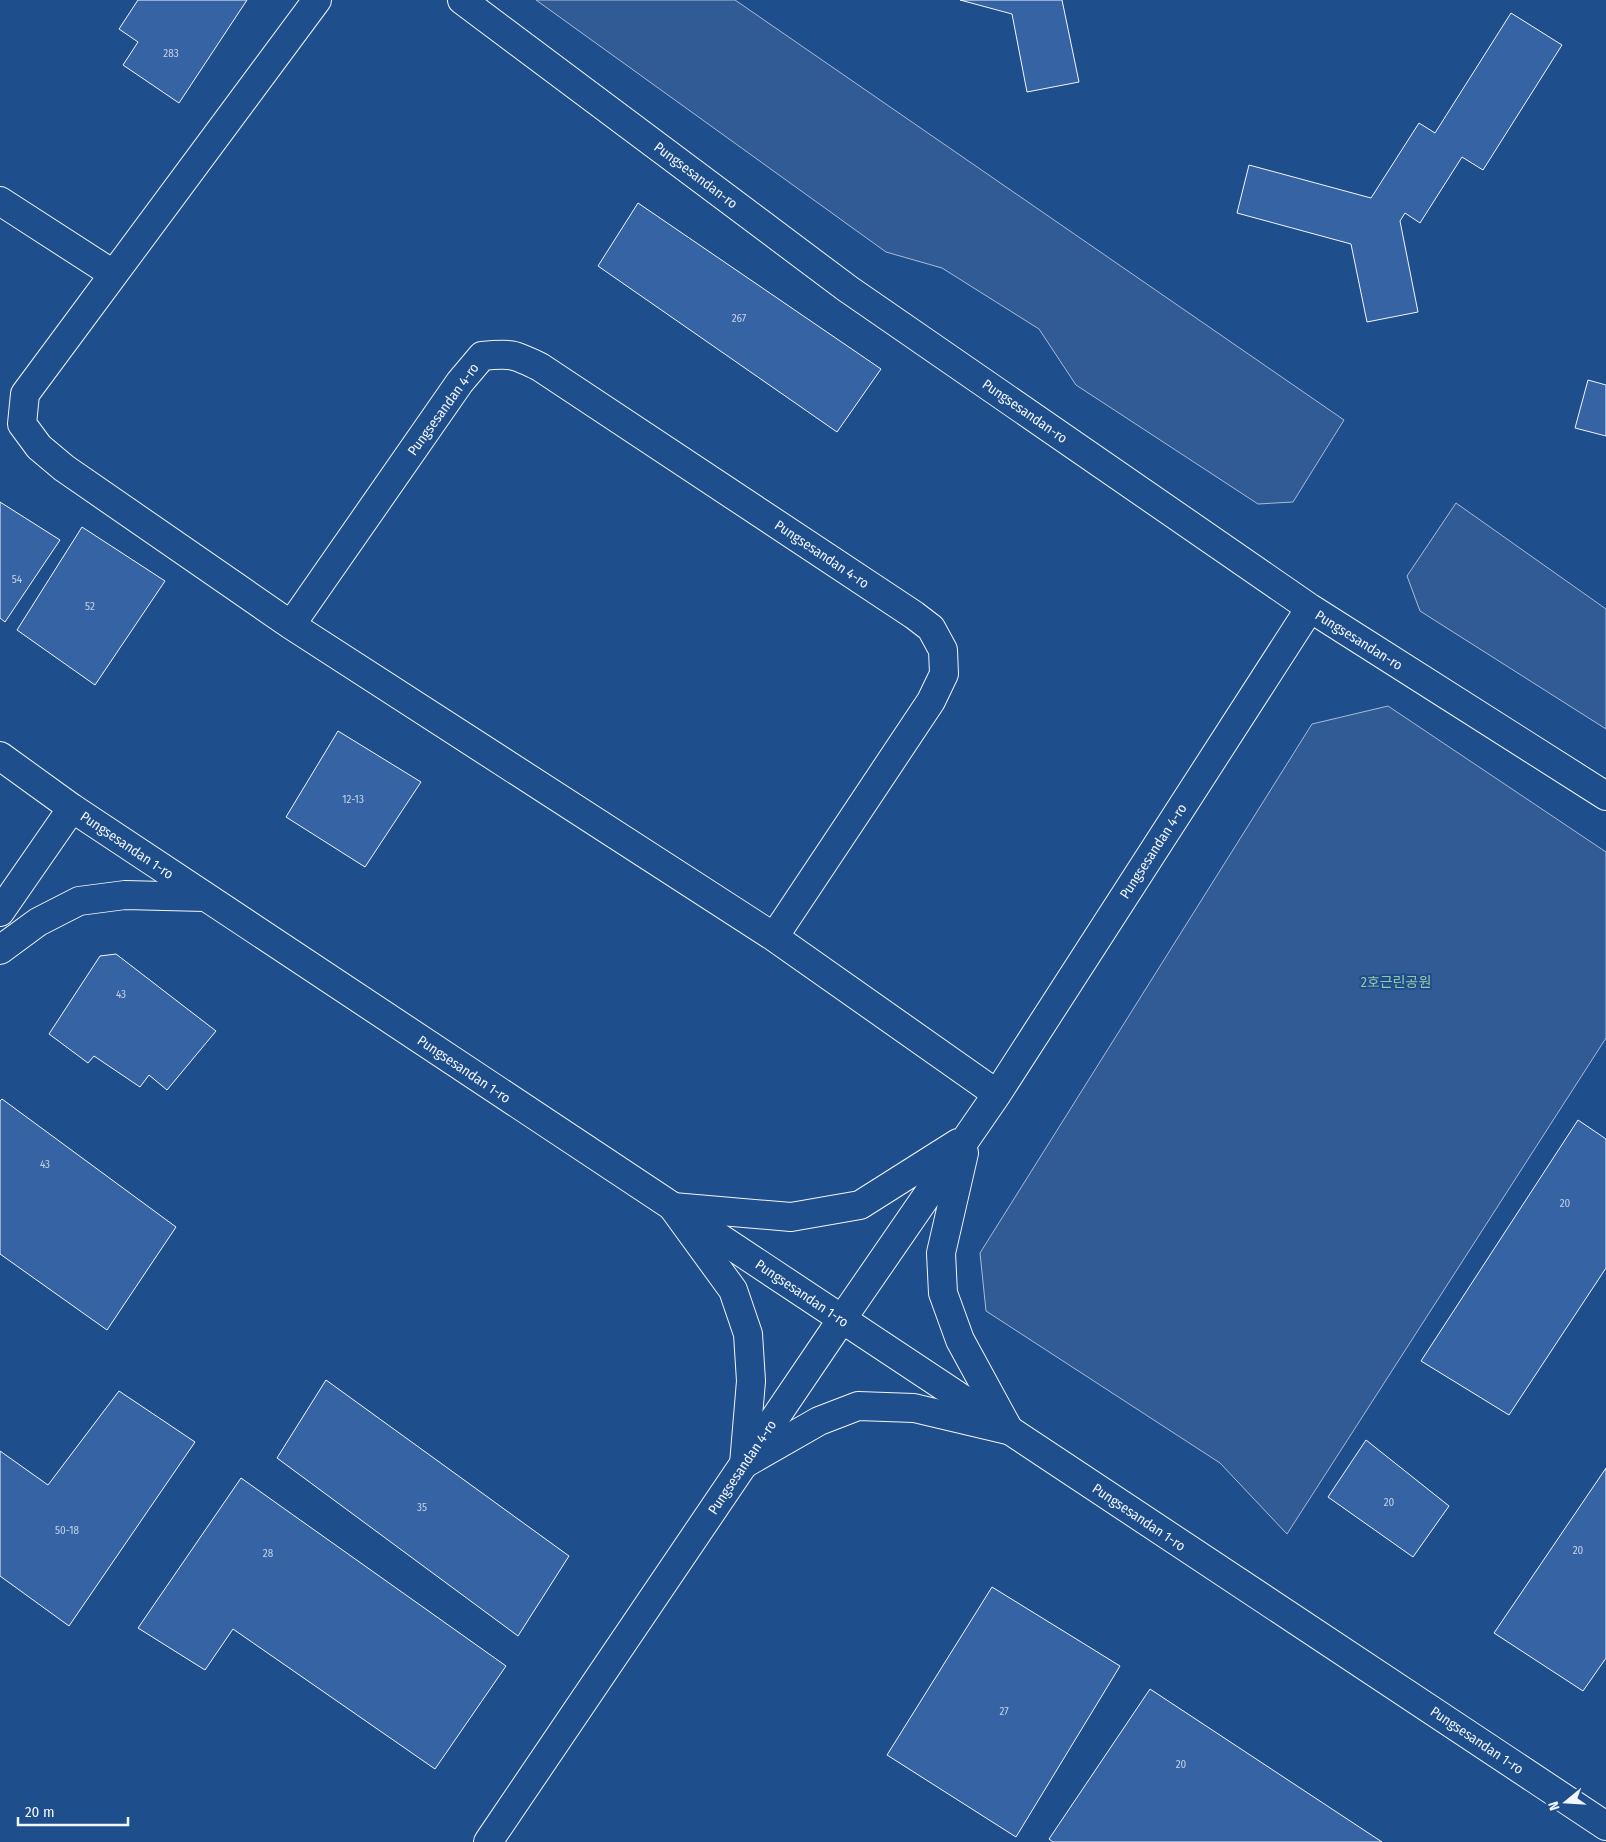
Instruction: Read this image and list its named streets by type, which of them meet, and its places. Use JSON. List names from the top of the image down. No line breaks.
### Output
{"streets":{"street":["Pungsesandan-ro","Pungsesandan 4-ro","Pungsesandan 1-ro"]},"crossings":[["Pungsesandan-ro","Pungsesandan 4-ro"],["Pungsesandan 4-ro","Pungsesandan 1-ro"]],"parks":["2호근린공원"],"house_numbers":["283","267","54","52","12-13","43","43","20","20","35","50-18","20","28","27","20"],"scale_bar":"20 m","north":"left"}
